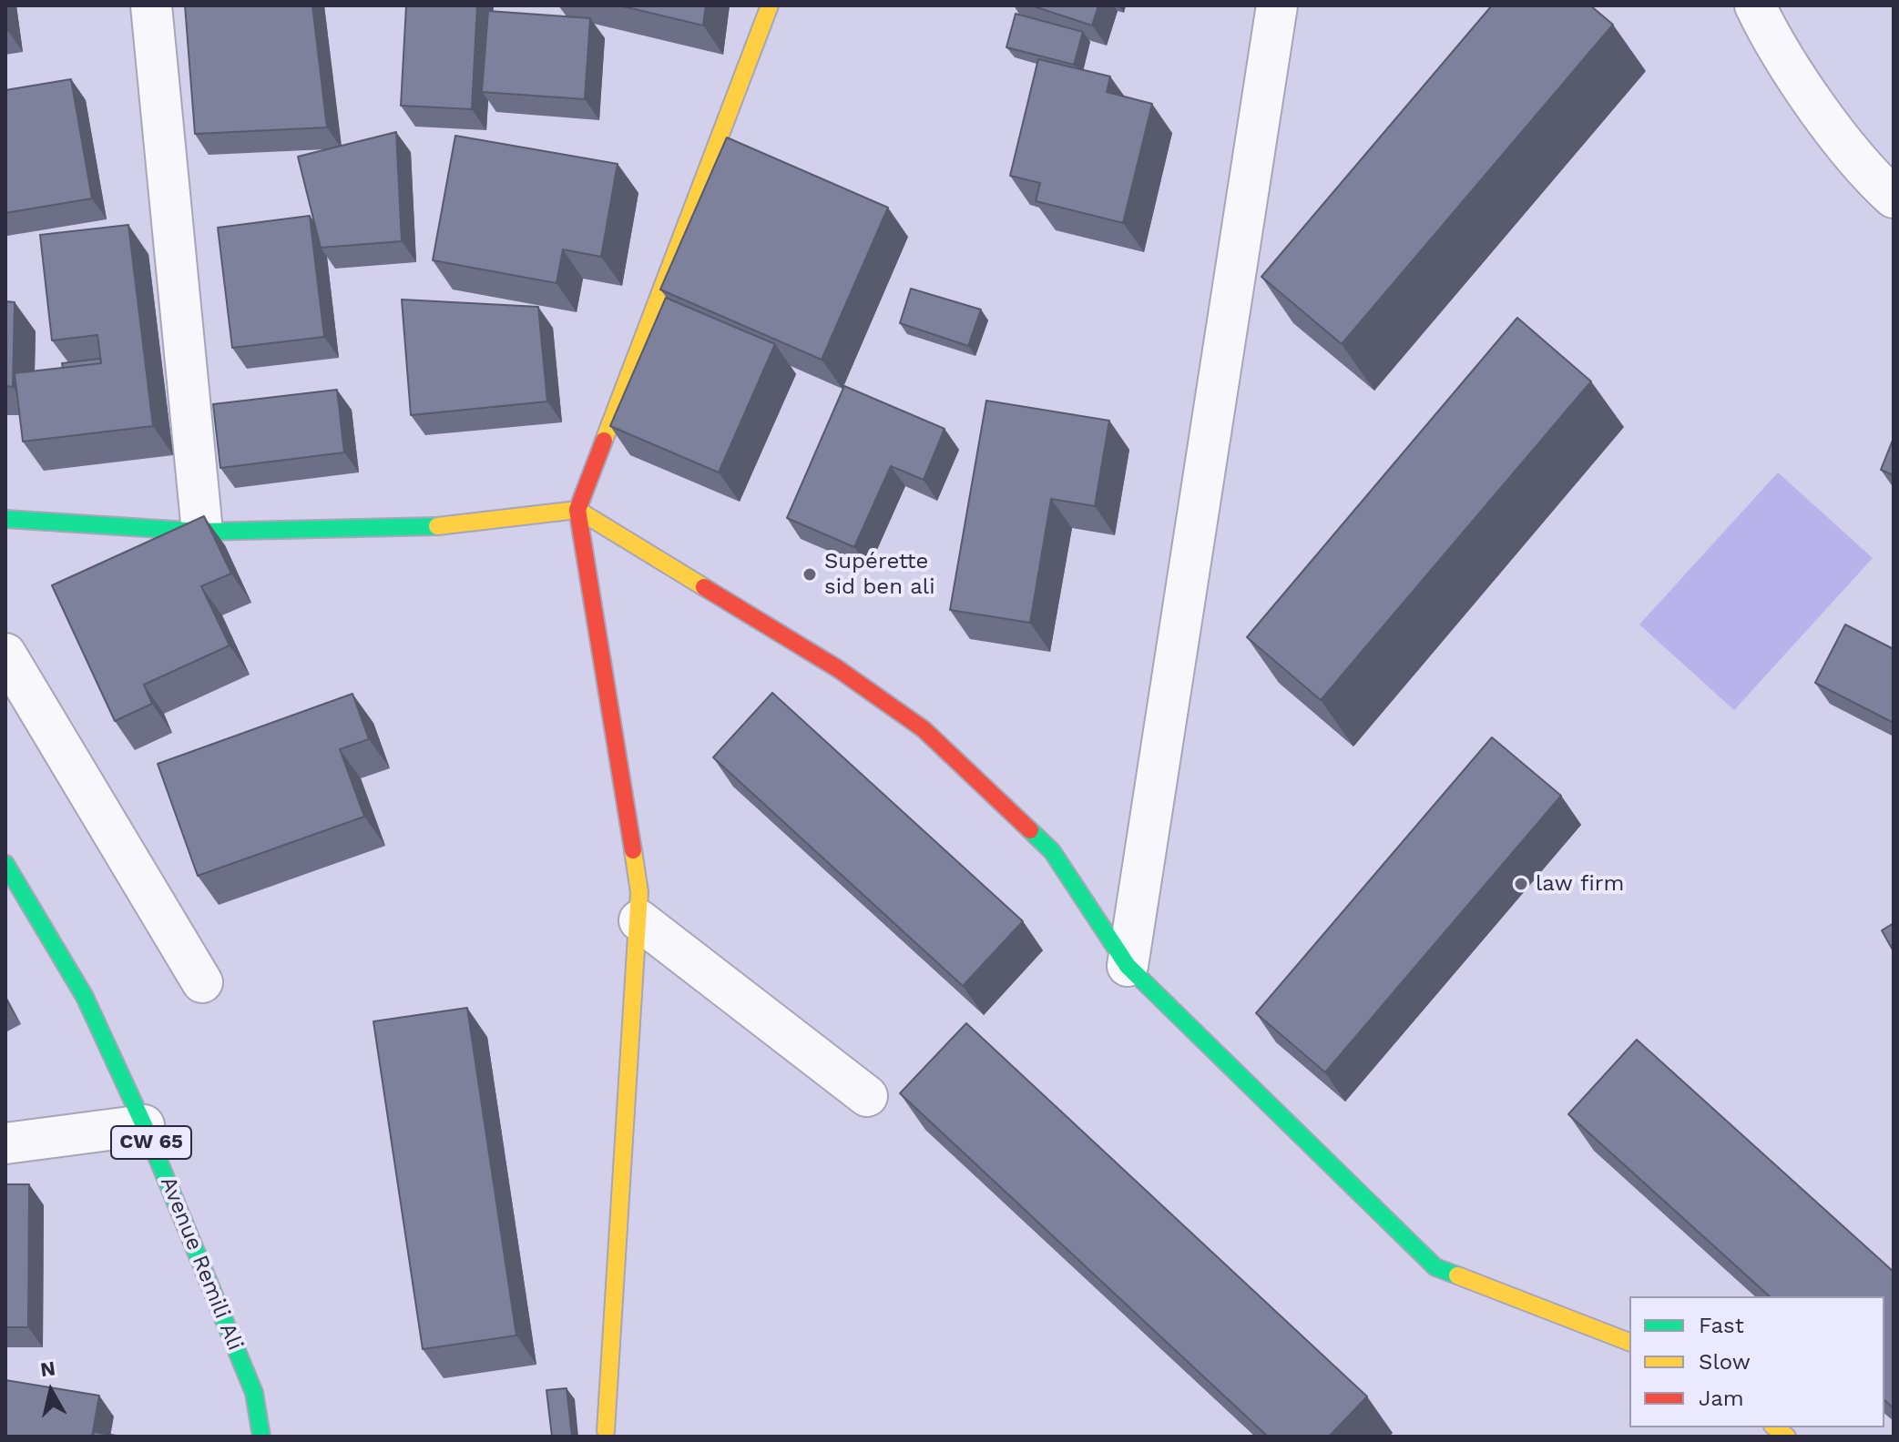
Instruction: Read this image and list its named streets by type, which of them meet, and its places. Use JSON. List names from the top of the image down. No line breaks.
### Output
{"streets":{"street":["CW 65","Avenue Remili Ali"]},"places":["Supérette sid ben ali","law firm"],"legend":["Fast","Slow","Jam"],"north":"top"}
